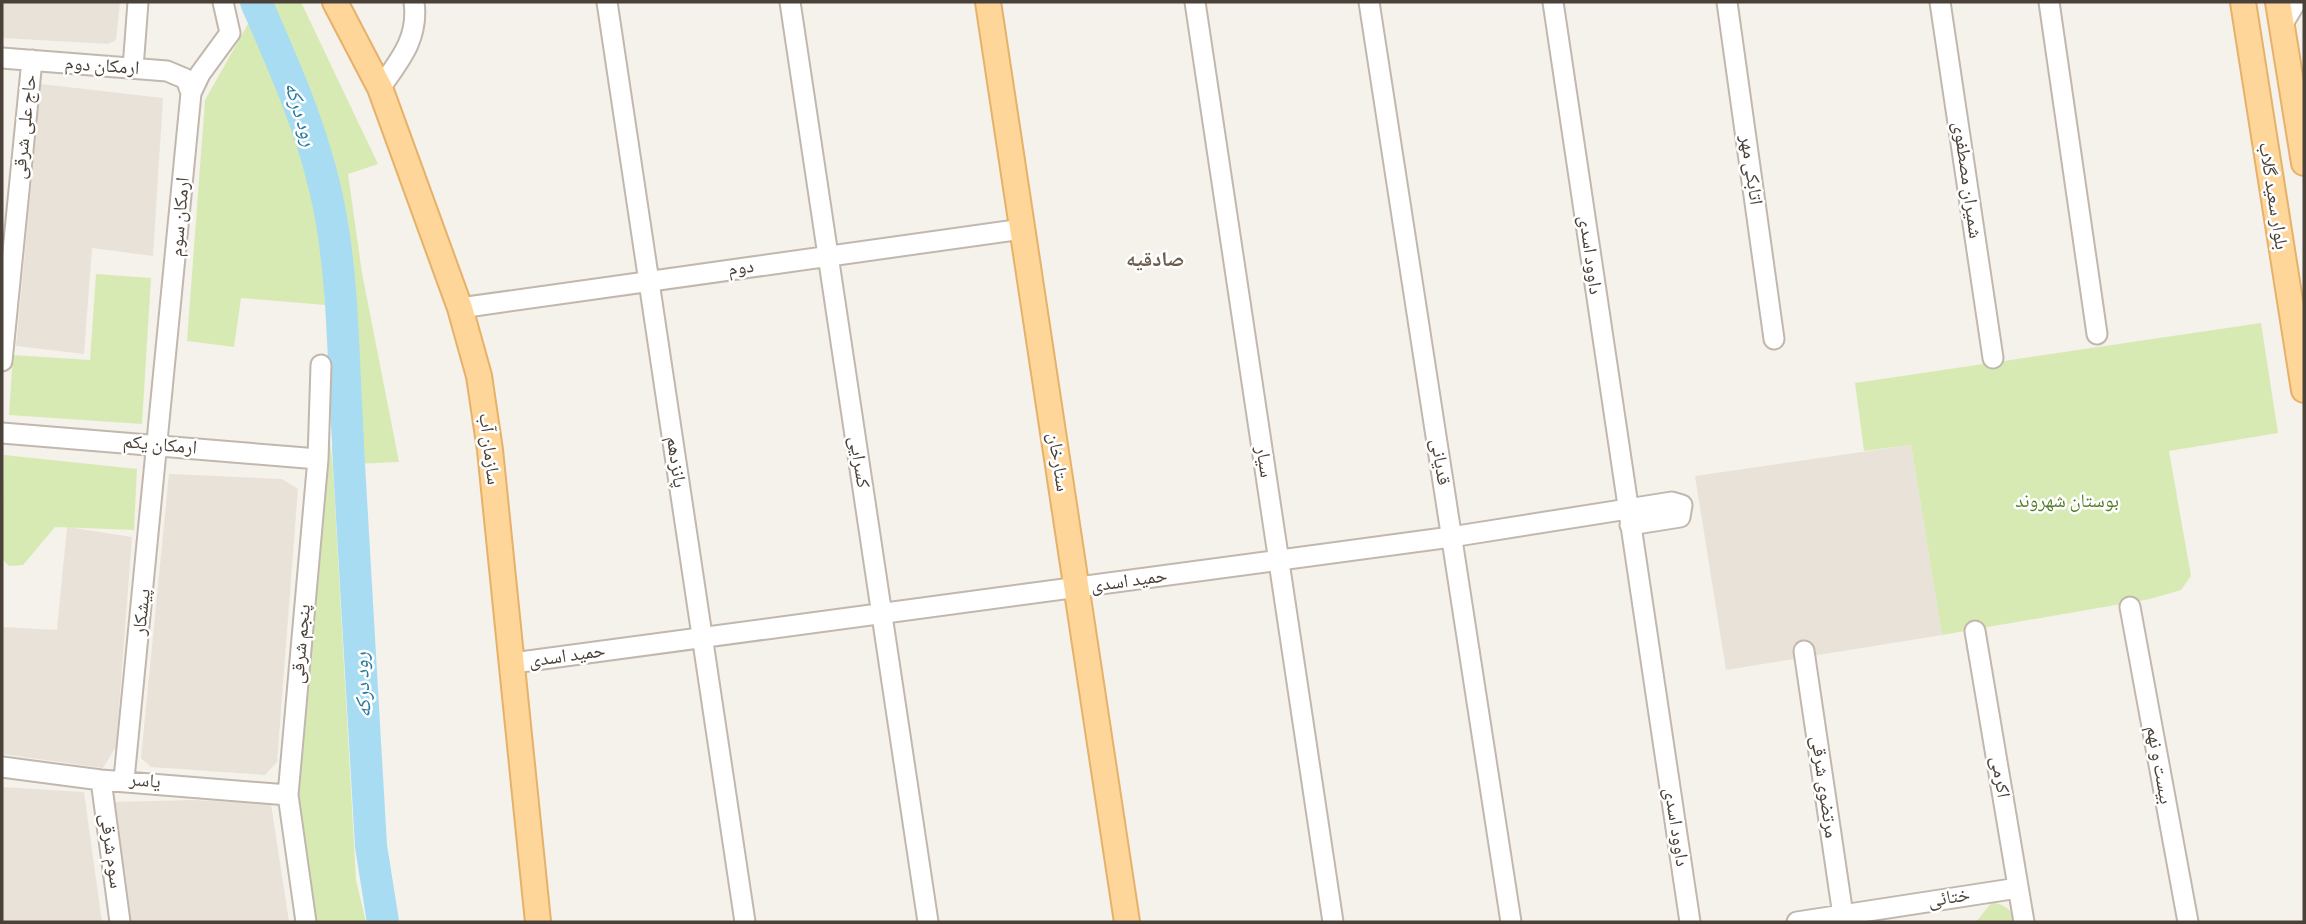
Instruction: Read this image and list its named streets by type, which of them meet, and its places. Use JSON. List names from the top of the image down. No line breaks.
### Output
{"streets":{"main road":["بلوار سعید گلاب","سازمان آب","ستارخان"],"street":["ارمکان دوم","حاج علی شرقی","اتابکی مهر","شمیران مصطفوی","ارمکان سوم","داوود اسدی","دوم","ارمکان یکم","پانزدهم","کسرایی","سیار","قدیانی","حمید اسدی","پیشکار","پنجم شرقی","بیست و نهم","اکرمی","یاسر","مرتضوی شرقی","سوم شرقی","ختائی"]},"crossings":[["ارمکان دوم","حاج علی شرقی"],["ارمکان دوم","ارمکان سوم"],["ارمکان سوم","ارمکان یکم"],["ارمکان سوم","پیشکار"],["داوود اسدی","حمید اسدی"],["دوم","سازمان آب"],["دوم","پانزدهم"],["دوم","کسرایی"],["دوم","ستارخان"],["ارمکان یکم","پیشکار"],["ارمکان یکم","پنجم شرقی"],["سازمان آب","حمید اسدی"],["پانزدهم","حمید اسدی"],["کسرایی","حمید اسدی"],["ستارخان","حمید اسدی"],["سیار","حمید اسدی"],["قدیانی","حمید اسدی"],["پیشکار","یاسر"],["پنجم شرقی","یاسر"],["اکرمی","ختائی"],["یاسر","سوم شرقی"],["مرتضوی شرقی","ختائی"]],"districts":["صادقیه"],"water":["رود درکه"],"parks":["بوستان شهروند"]}
